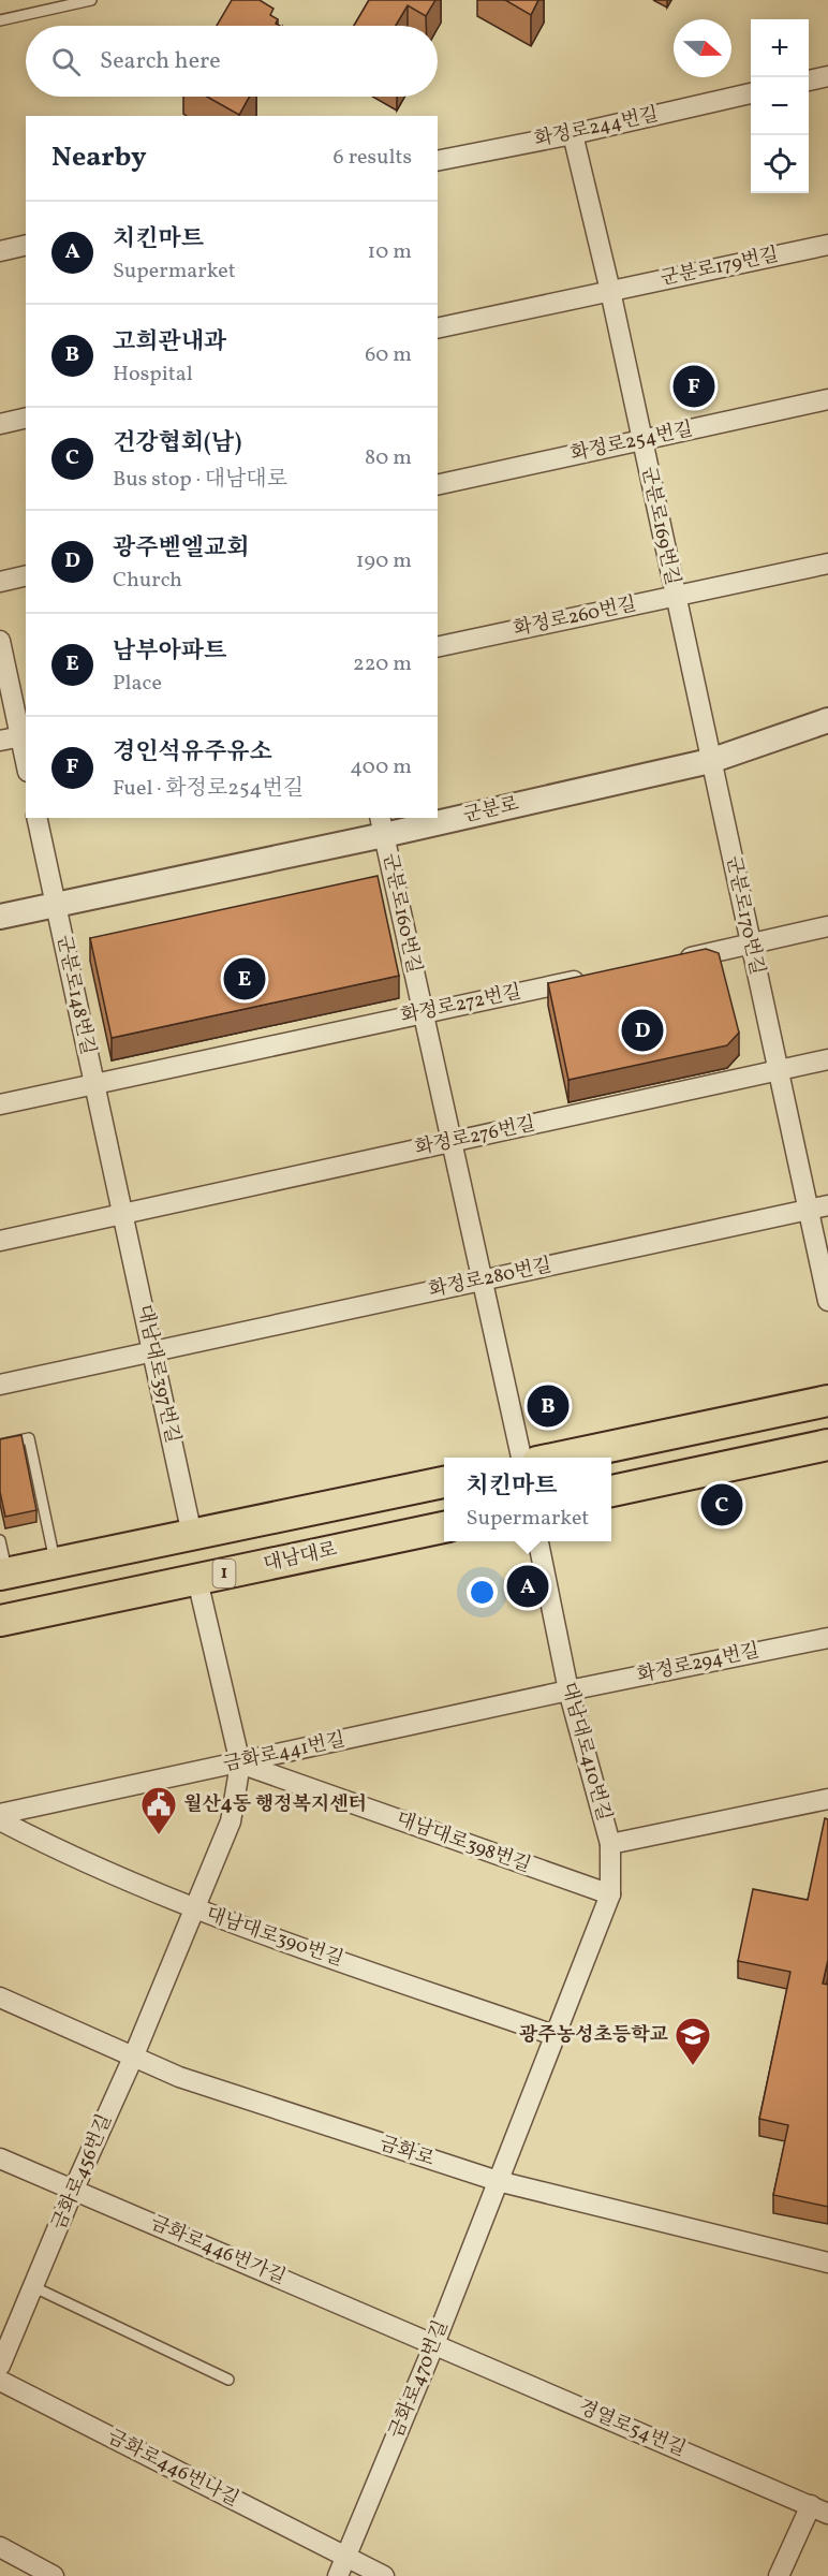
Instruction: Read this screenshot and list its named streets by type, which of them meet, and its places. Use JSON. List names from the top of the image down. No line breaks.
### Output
{"streets":{"main road":["대남대로","1"],"street":["화정로244번길","군분로179번길","화정로254번길","군분로169번길","화정로260번길","군분로","군분로160번길","군분로170번길","군분로148번길","화정로272번길","화정로276번길","화정로280번길","대남대로397번길","화정로294번길","대남대로410번길","금화로441번길","대남대로398번길","대남대로390번길","금화로","금화로456번길","금화로446번가길","금화로470번길","경열로54번길","금화로446번나길"]},"crossings":[["화정로244번길","군분로169번길"],["군분로179번길","군분로169번길"],["화정로254번길","군분로169번길"],["군분로169번길","화정로260번길"],["군분로169번길","군분로"],["군분로169번길","군분로170번길"],["군분로","군분로160번길"],["군분로","군분로170번길"],["군분로","군분로148번길"],["군분로160번길","화정로272번길"],["군분로160번길","화정로276번길"],["군분로160번길","화정로280번길"],["군분로170번길","화정로276번길"],["군분로170번길","화정로280번길"],["군분로148번길","화정로272번길"],["군분로148번길","화정로276번길"],["군분로148번길","대남대로397번길"],["화정로276번길","대남대로397번길"],["화정로280번길","대남대로397번길"],["대남대로397번길","1"],["화정로294번길","대남대로410번길"],["화정로294번길","금화로441번길"],["대남대로410번길","금화로441번길"],["금화로441번길","대남대로398번길"],["금화로441번길","금화로456번길"],["대남대로398번길","금화로456번길"],["대남대로398번길","금화로470번길"],["대남대로390번길","금화로456번길"],["대남대로390번길","금화로470번길"],["금화로","금화로456번길"],["금화로","금화로470번길"],["금화로456번길","금화로446번가길"],["금화로446번가길","금화로470번길"],["금화로446번가길","경열로54번길"],["금화로470번길","경열로54번길"],["금화로470번길","금화로446번나길"]],"places":{"public building":["월산4동 행정복지센터"],"school or university":["광주농성초등학교"]},"north":"right","page":{"map_buttons":["+","−"],"search":"Search here","heading":["Nearby","6 results"],"list":[{"mark":"A","name":"치킨마트","note":"Supermarket","value":"10 m"},{"mark":"B","name":"고희관내과","note":"Hospital","value":"60 m"},{"mark":"C","name":"건강협회(남)","note":"Bus stop · 대남대로","value":"80 m"},{"mark":"D","name":"광주벧엘교회","note":"Church","value":"190 m"},{"mark":"E","name":"남부아파트","note":"Place","value":"220 m"},{"mark":"F","name":"경인석유주유소","note":"Fuel · 화정로254번길","value":"400 m"}],"pins":["F","E","D","B","C","A"],"popup":["치킨마트","Supermarket"]}}
